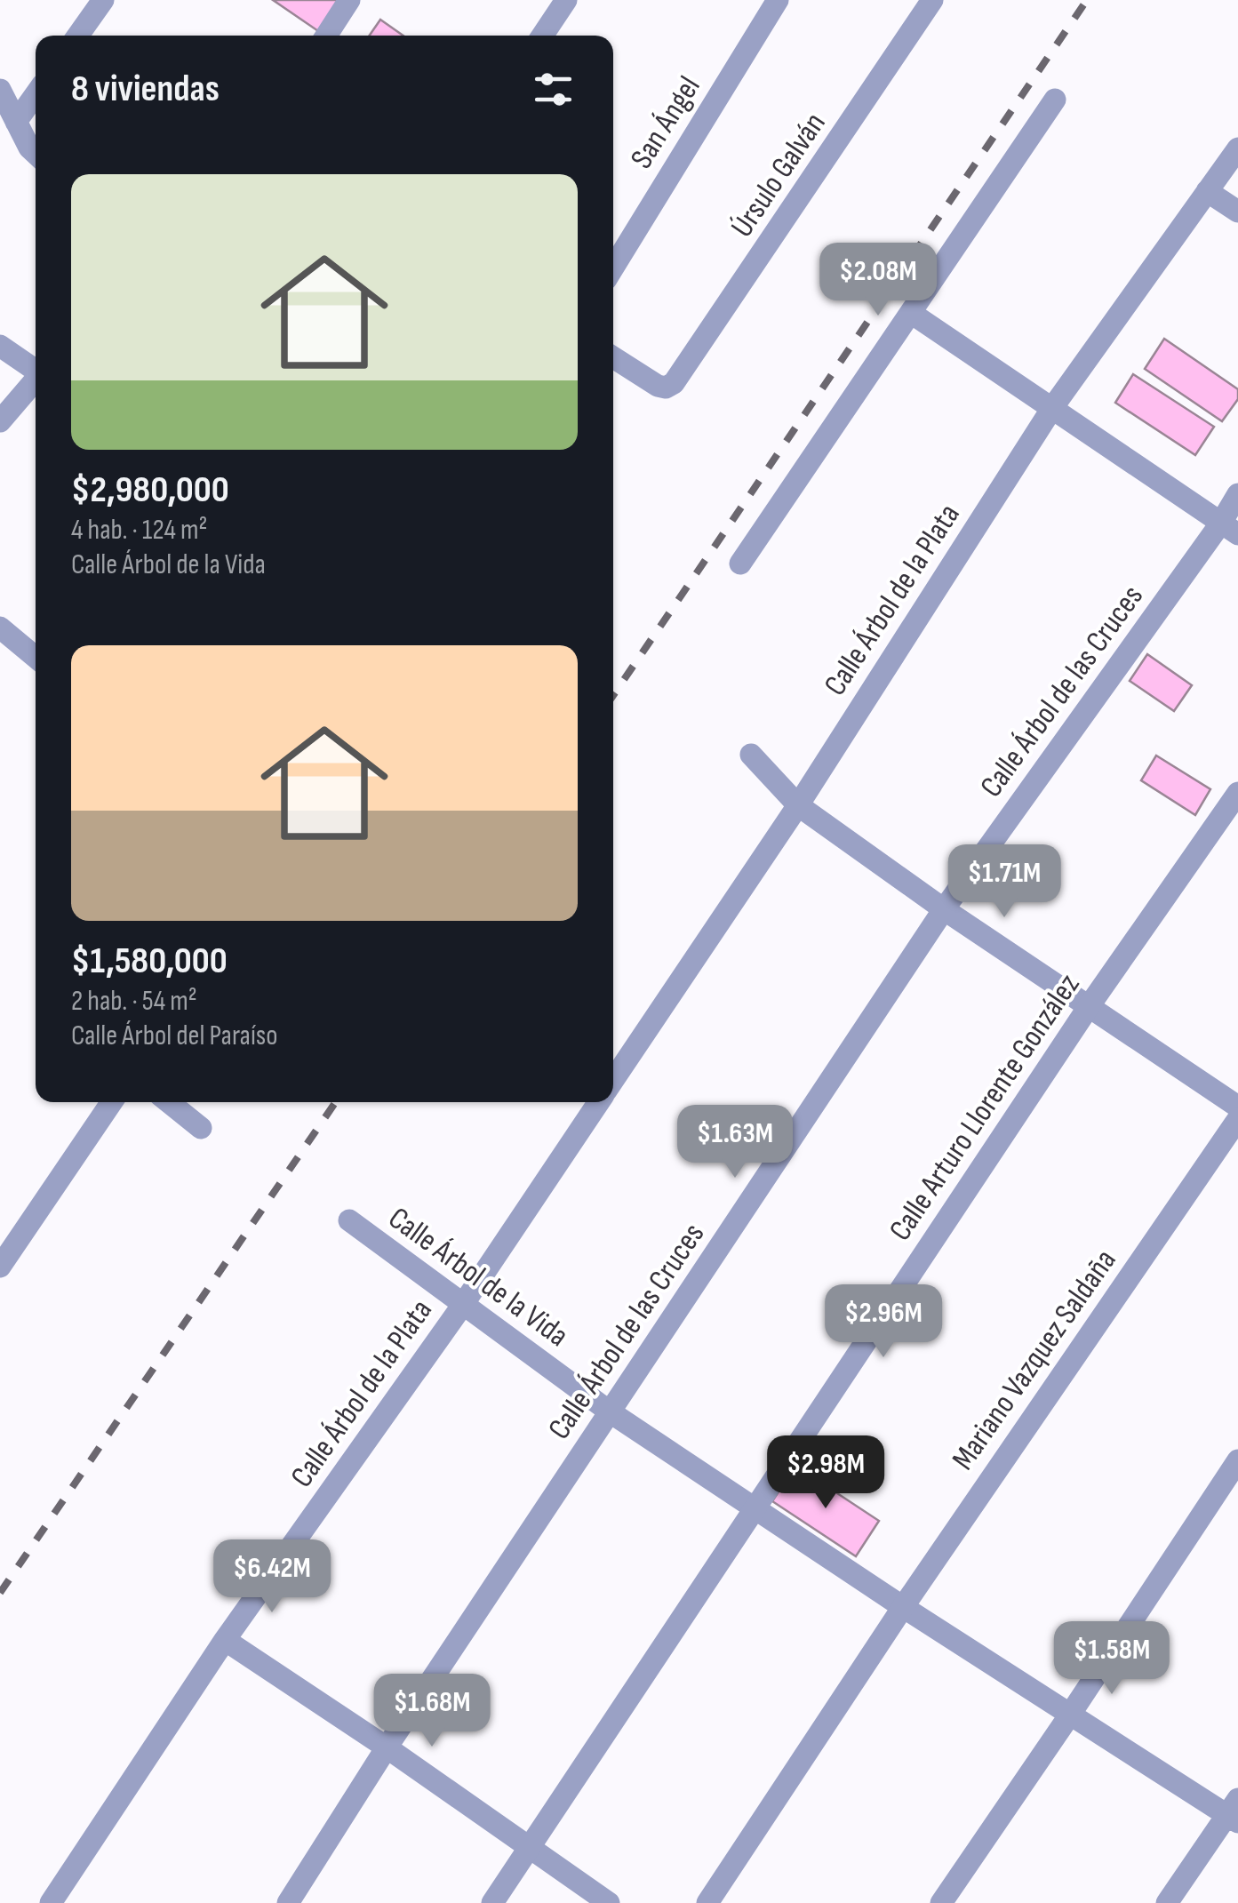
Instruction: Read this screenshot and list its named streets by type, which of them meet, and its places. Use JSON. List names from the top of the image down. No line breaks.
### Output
{"streets":{"street":["San Ángel","Úrsulo Galván","Calle Árbol de la Plata","Calle Árbol de las Cruces","Calle Arturo Llorente González","Calle Árbol de la Vida","Mariano Vazquez Saldaña"]},"crossings":[["Calle Árbol de la Plata","Calle Árbol de la Vida"],["Calle Árbol de las Cruces","Calle Árbol de la Vida"],["Calle Arturo Llorente González","Calle Árbol de la Vida"],["Calle Árbol de la Vida","Mariano Vazquez Saldaña"]],"page":{"heading":"8 viviendas","list":[{"name":"$2,980,000","note":"4 hab. · 124 m² · Calle Árbol de la Vida"},{"name":"$1,580,000","note":"2 hab. · 54 m² · Calle Árbol del Paraíso"}],"price":["$2.08M","$1.71M","$1.63M","$2.96M","$2.98M","$6.42M","$1.58M","$1.68M"]}}
